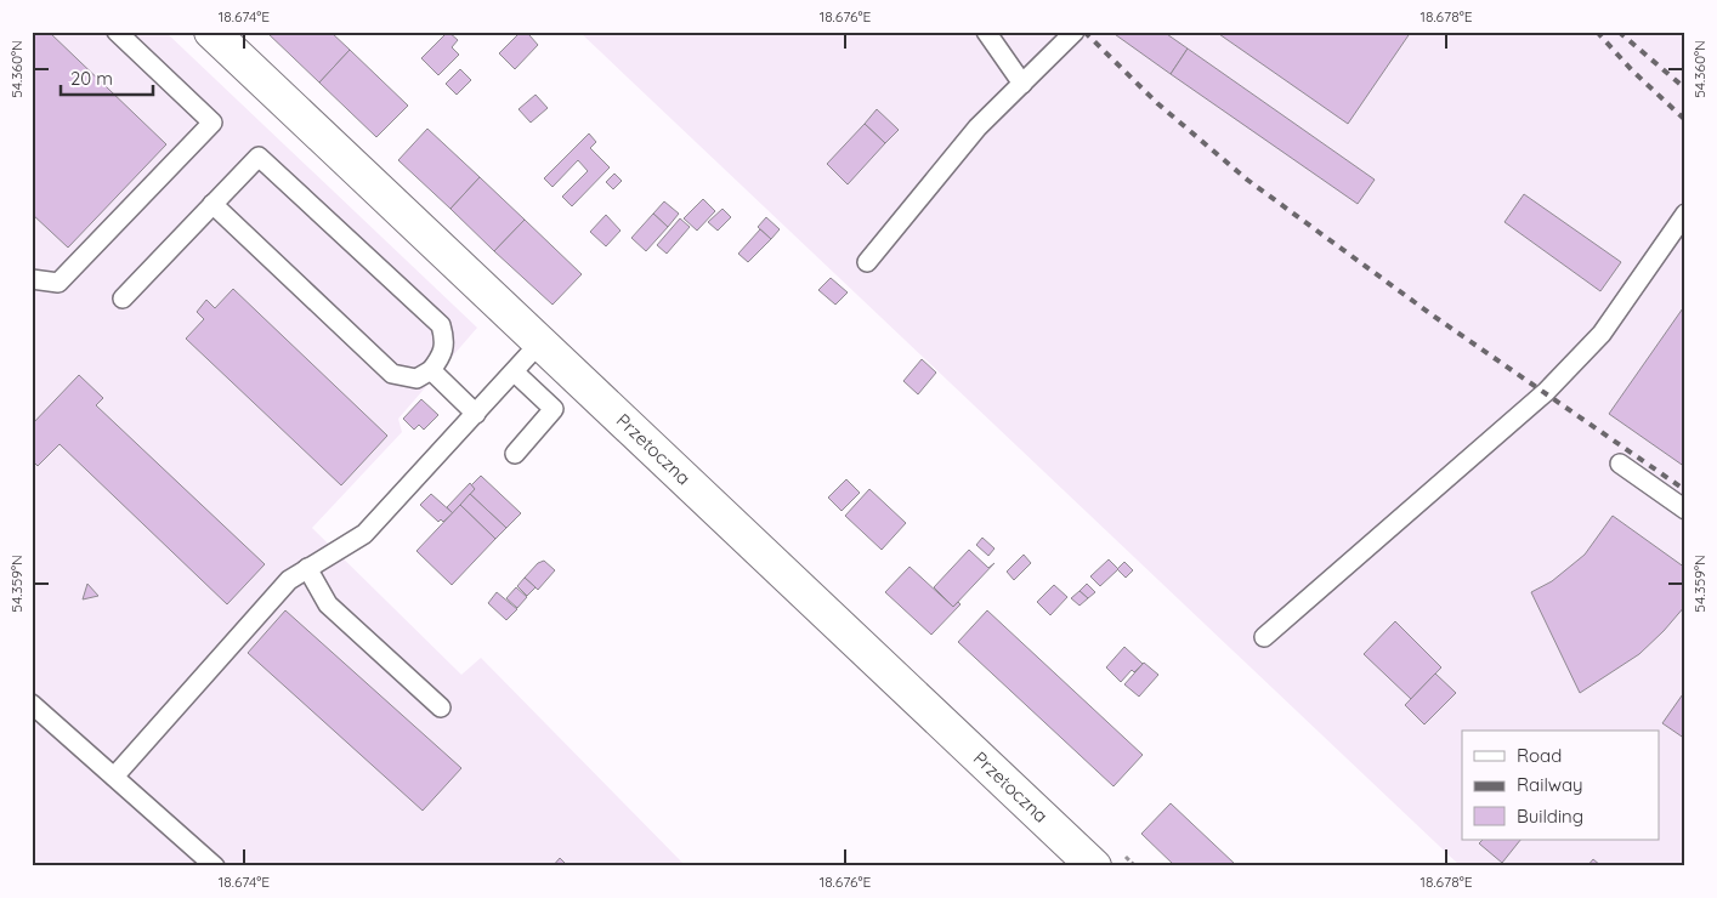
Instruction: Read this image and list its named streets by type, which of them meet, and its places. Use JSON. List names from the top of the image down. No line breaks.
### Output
{"streets":{"street":["Przetoczna"]},"legend":["Road","Railway","Building"],"scale_bar":"20 m","coordinates":["18.674°E","18.676°E","18.678°E","54.360°N","54.359°N"]}
